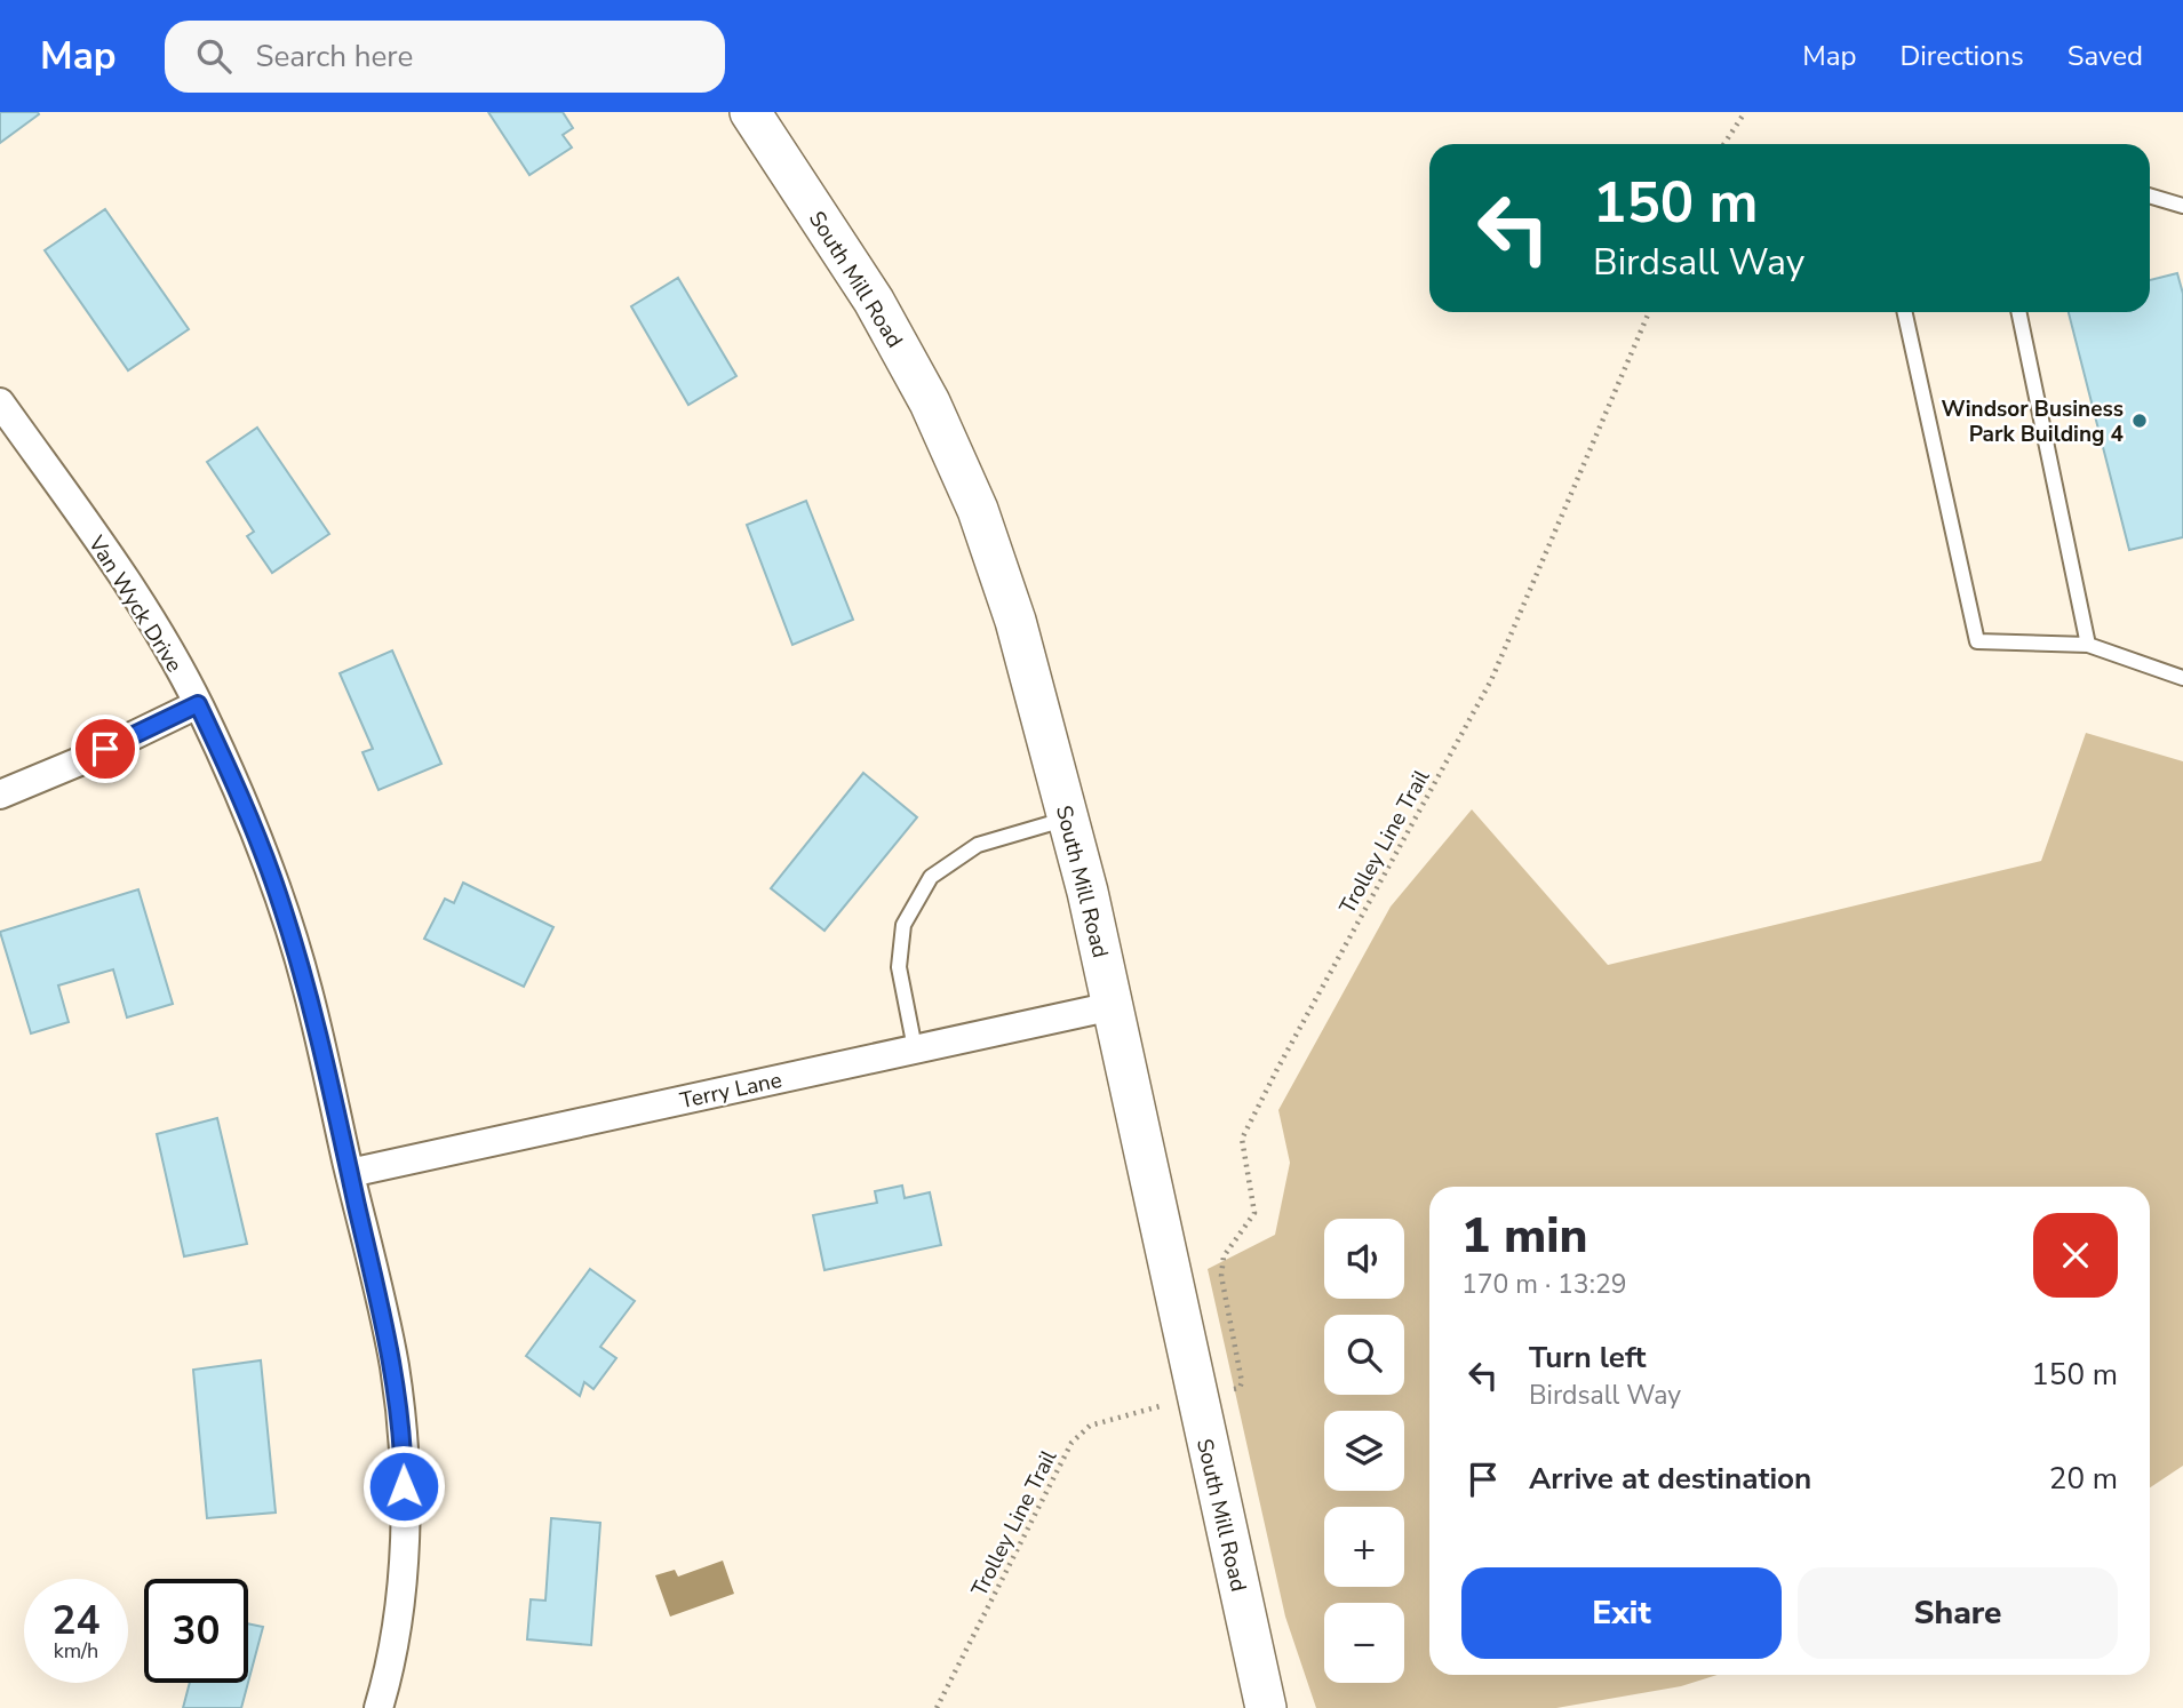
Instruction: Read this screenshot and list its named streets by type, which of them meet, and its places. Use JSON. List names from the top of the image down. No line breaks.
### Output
{"streets":{"main road":["South Mill Road"],"street":["Van Wyck Drive","Terry Lane"],"path":["Trolley Line Trail"]},"crossings":[["South Mill Road","Terry Lane"],["Van Wyck Drive","Terry Lane"]],"places":["Windsor Business Park Building 4"],"page":{"header":"Map","search":"Search here","nav":["Map","Directions","Saved"],"turn":["150 m","Birdsall Way"],"heading":["1 min","170 m · 13:29"],"map_buttons":["+","−"],"list":[{"name":"Turn left","note":"Birdsall Way","value":"150 m"},{"name":"Arrive at destination","value":"20 m"}],"buttons":["Exit","Share"],"speed":"24 km/h","limit":"30"}}
